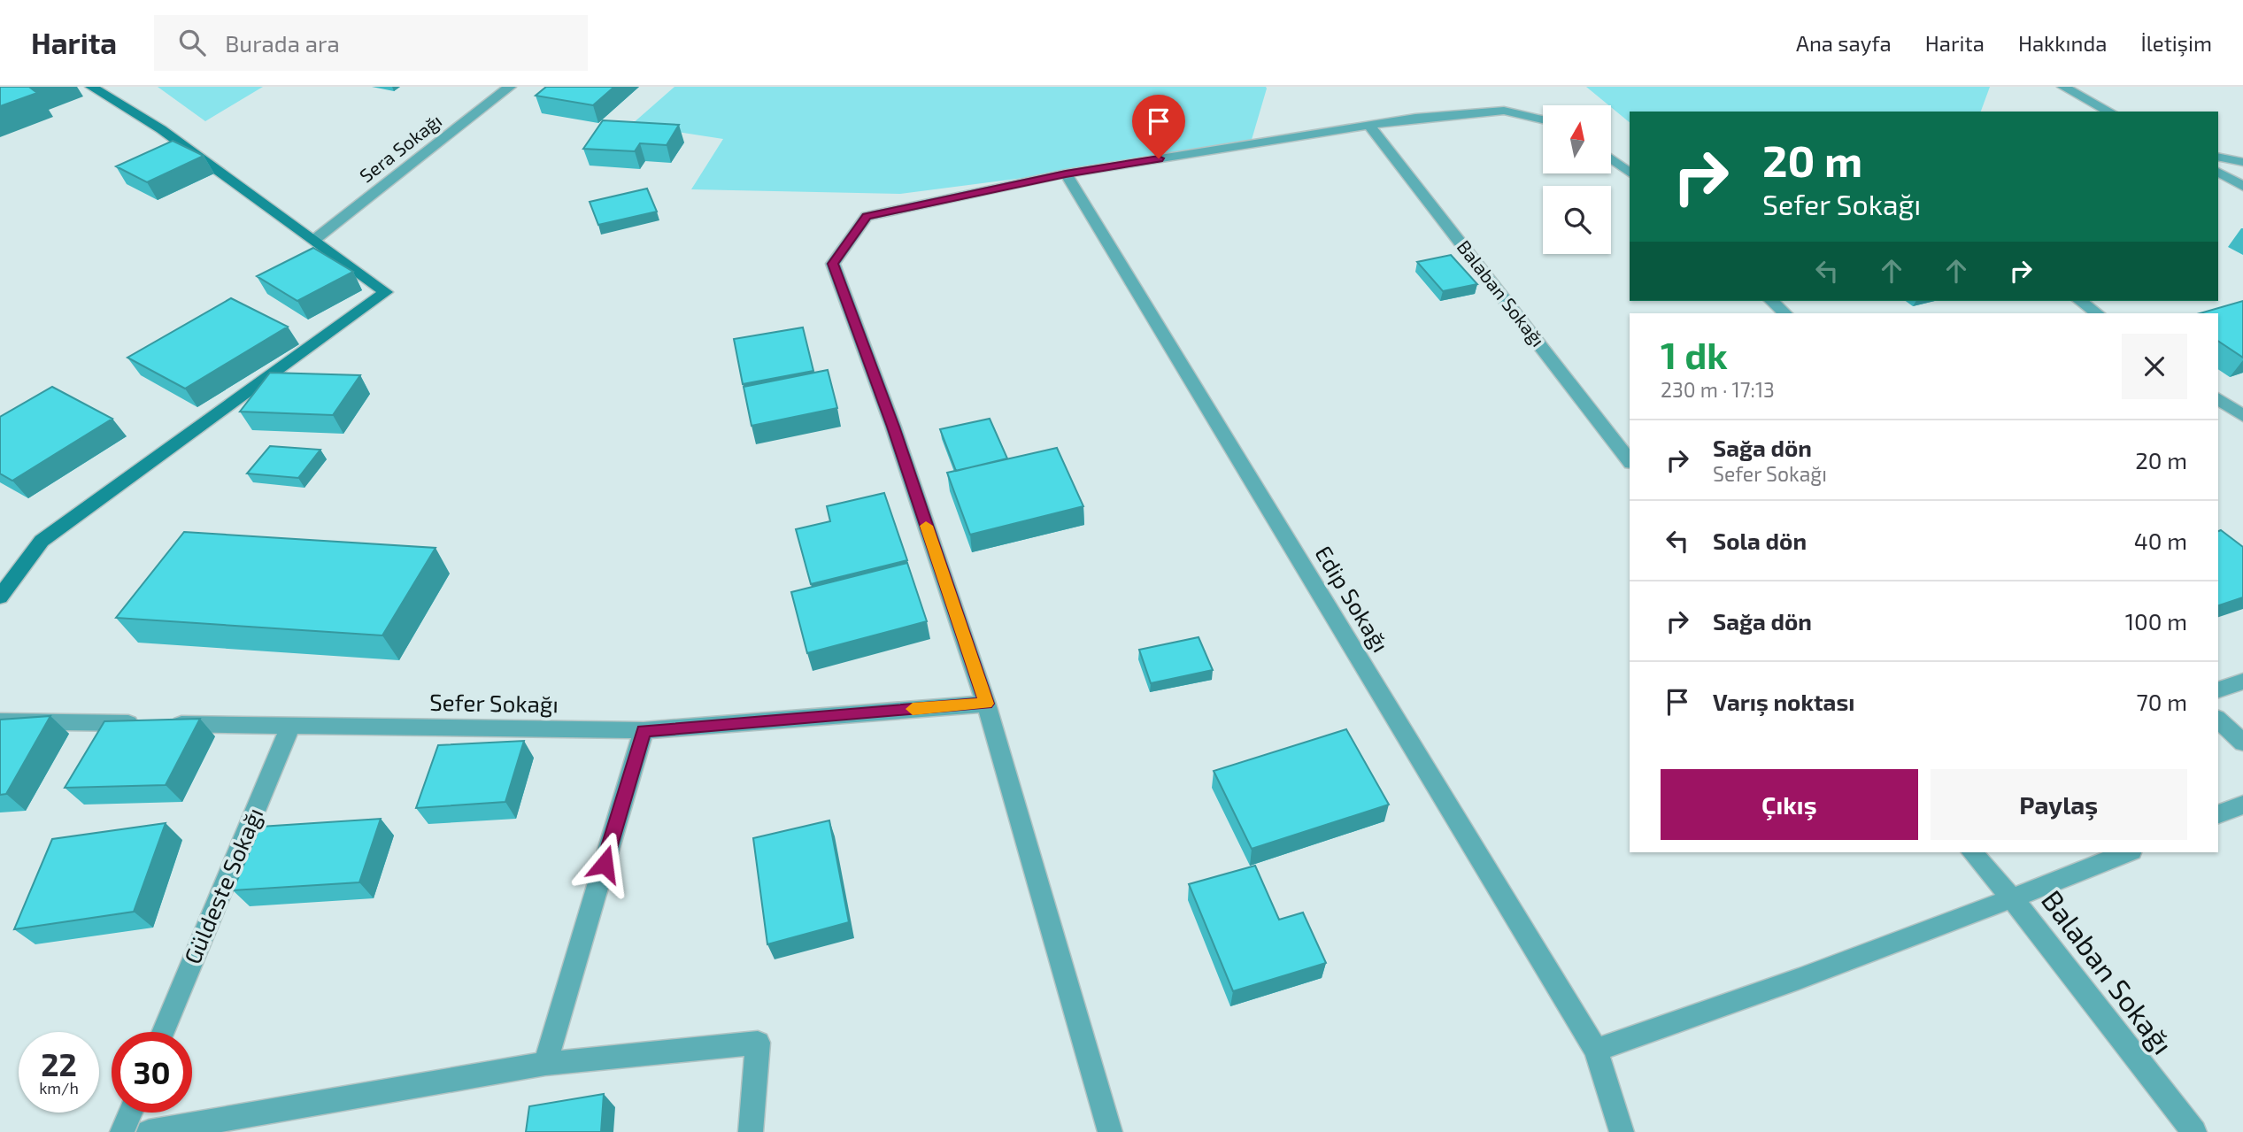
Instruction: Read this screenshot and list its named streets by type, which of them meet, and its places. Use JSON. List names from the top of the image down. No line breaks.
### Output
{"streets":{"street":["Sera Sokağı","Balaban Sokağı","Edip Sokağı","Sefer Sokağı","Güldeste Sokağı"]},"crossings":[["Sefer Sokağı","Güldeste Sokağı"]],"north":"top","page":{"header":"Harita","search":"Burada ara","nav":["Ana sayfa","Harita","Hakkında","İletişim"],"turn":["20 m","Sefer Sokağı"],"heading":["1 dk","230 m · 17:13"],"list":[{"name":"Sağa dön","note":"Sefer Sokağı","value":"20 m"},{"name":"Sola dön","value":"40 m"},{"name":"Sağa dön","value":"100 m"},{"name":"Varış noktası","value":"70 m"}],"buttons":["Çıkış","Paylaş"],"speed":"22 km/h","limit":"30"}}
